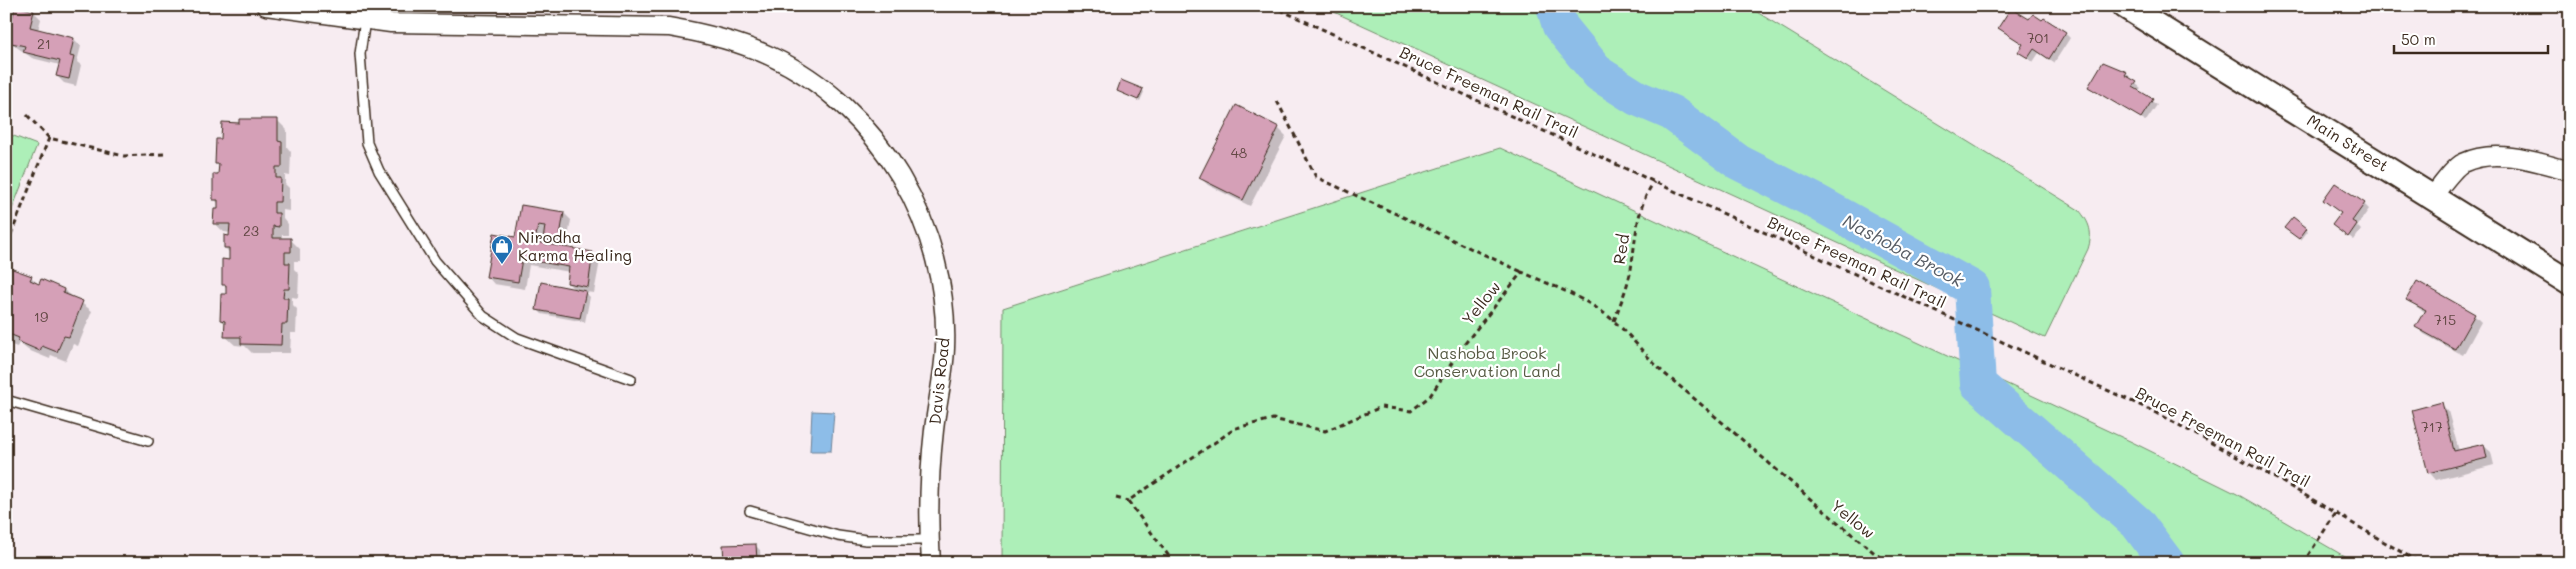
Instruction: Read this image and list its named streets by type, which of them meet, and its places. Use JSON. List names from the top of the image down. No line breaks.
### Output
{"streets":{"main road":["Main Street"],"street":["Davis Road"],"path":["Bruce Freeman Rail Trail","Red","Yellow"]},"crossings":[["Bruce Freeman Rail Trail","Red"],["Red","Yellow"]],"water":["Nashoba Brook"],"parks":["Nashoba Brook Conservation Land"],"places":{"shop":["Nirodha Karma Healing"]},"house_numbers":["701","21","48","23","19","715","717"],"scale_bar":"50 m"}
